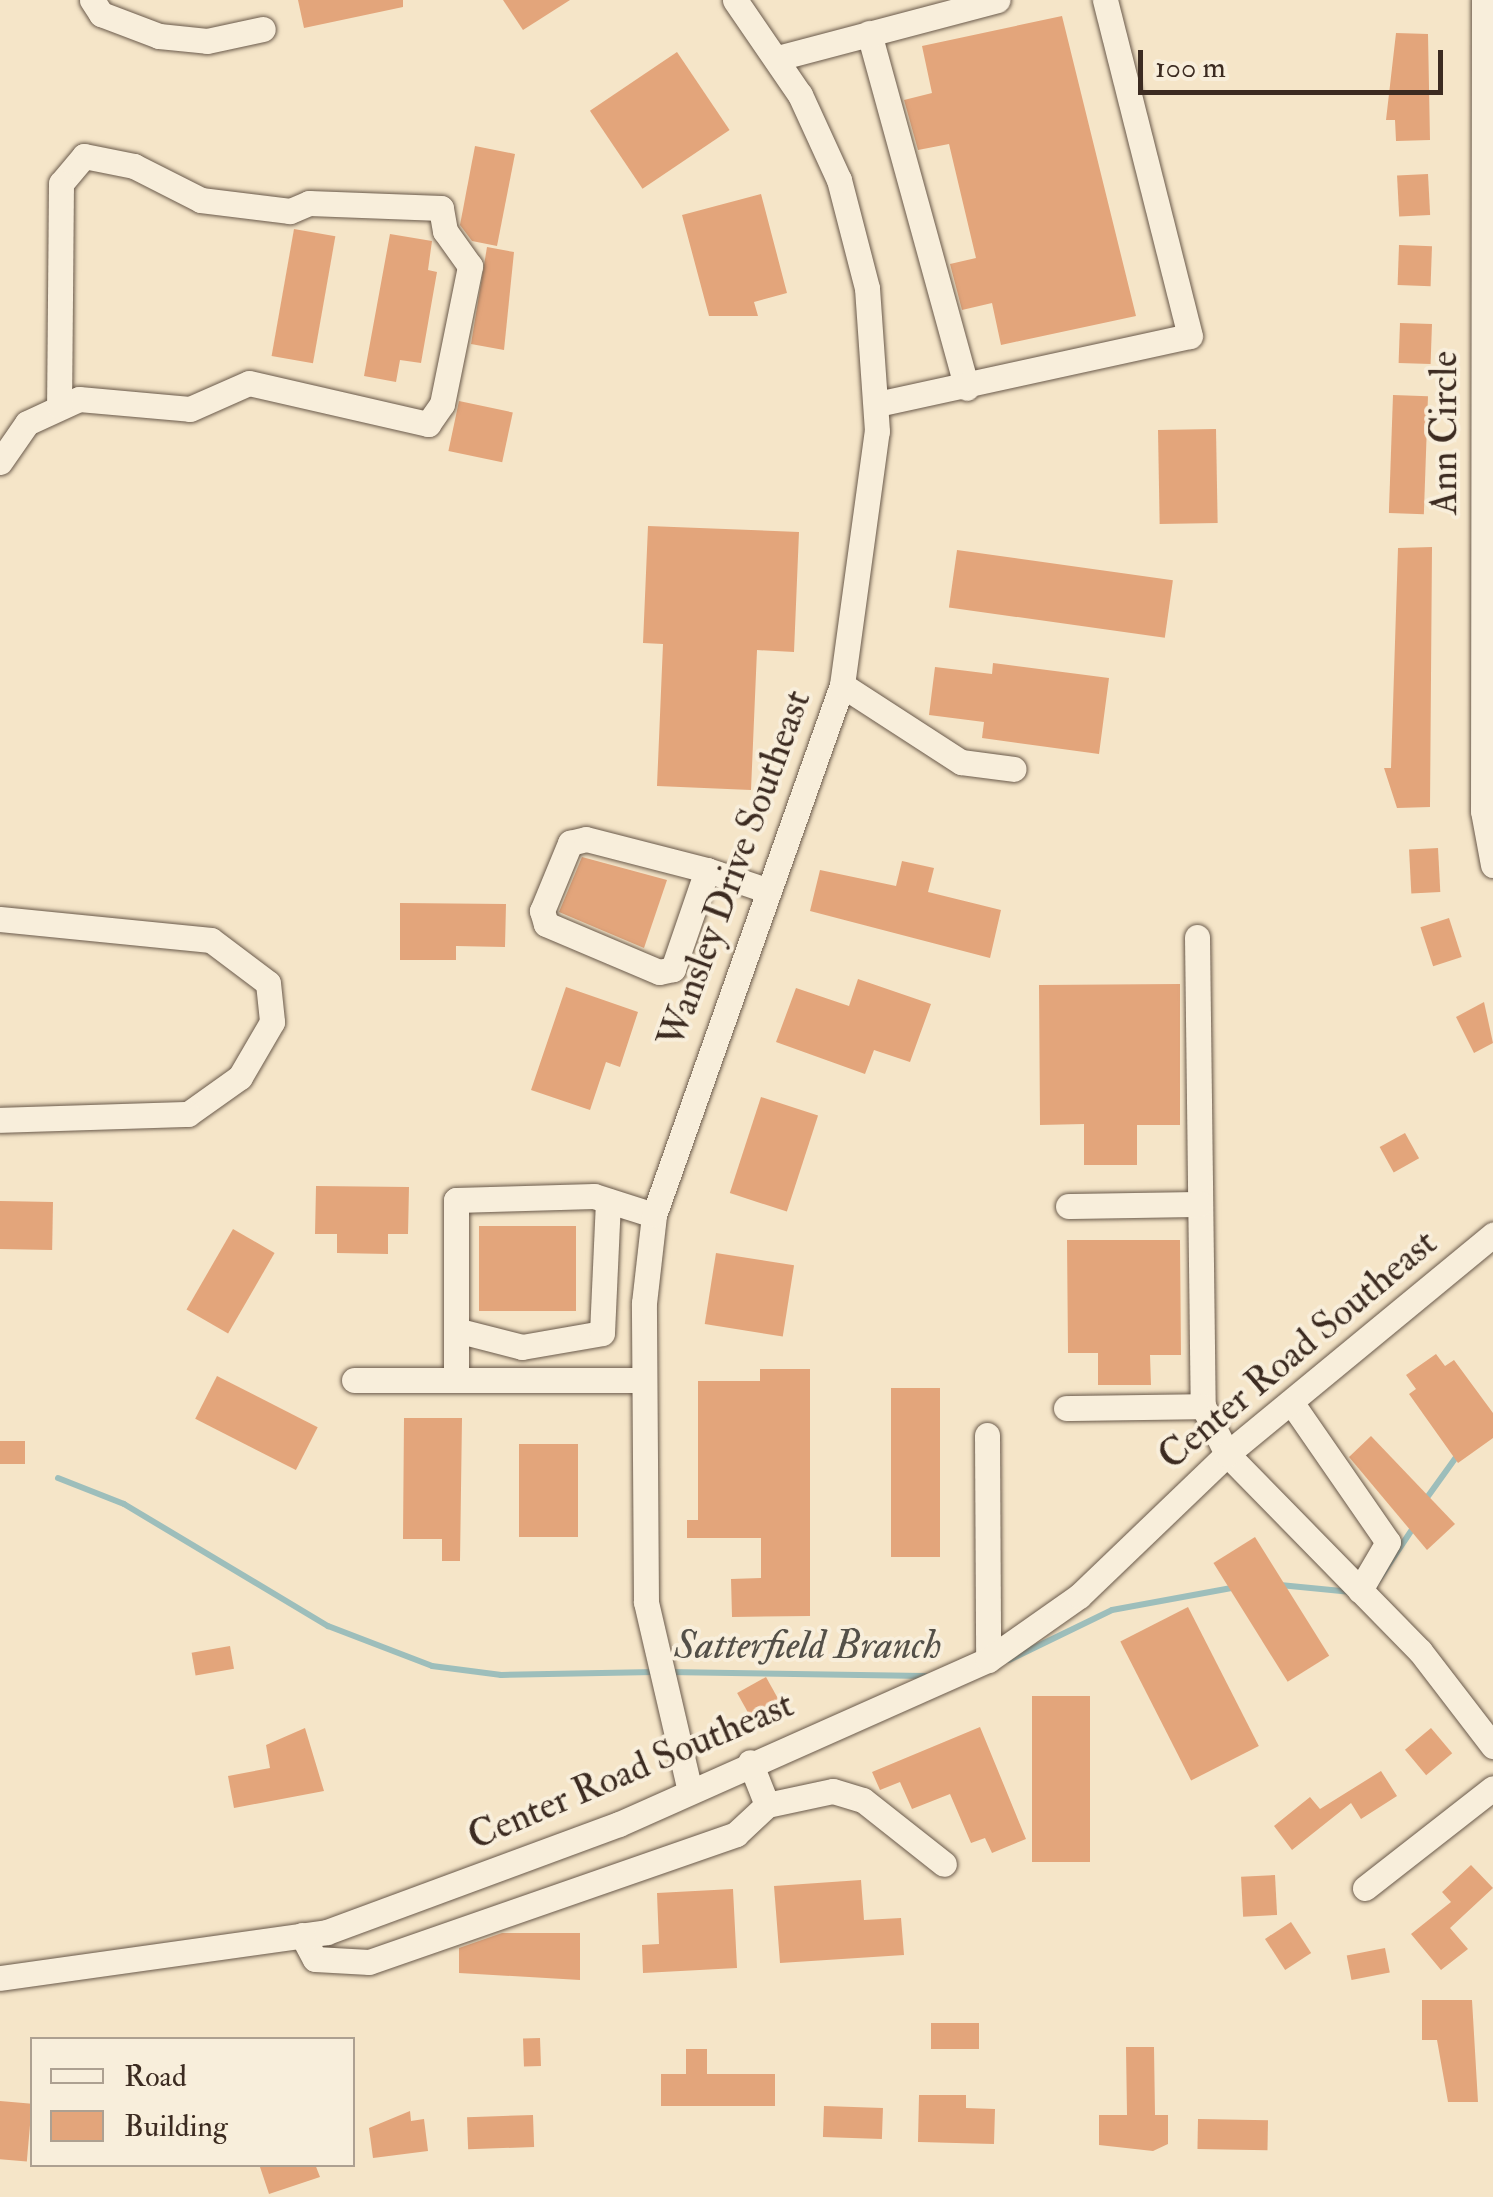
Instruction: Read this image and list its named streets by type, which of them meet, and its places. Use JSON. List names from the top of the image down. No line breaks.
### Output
{"streets":{"street":["Ann Circle","Wansley Drive Southeast","Center Road Southeast"]},"crossings":[["Wansley Drive Southeast","Center Road Southeast"]],"water":["Satterfield Branch"],"legend":["Road","Building"],"scale_bar":"100 m"}
